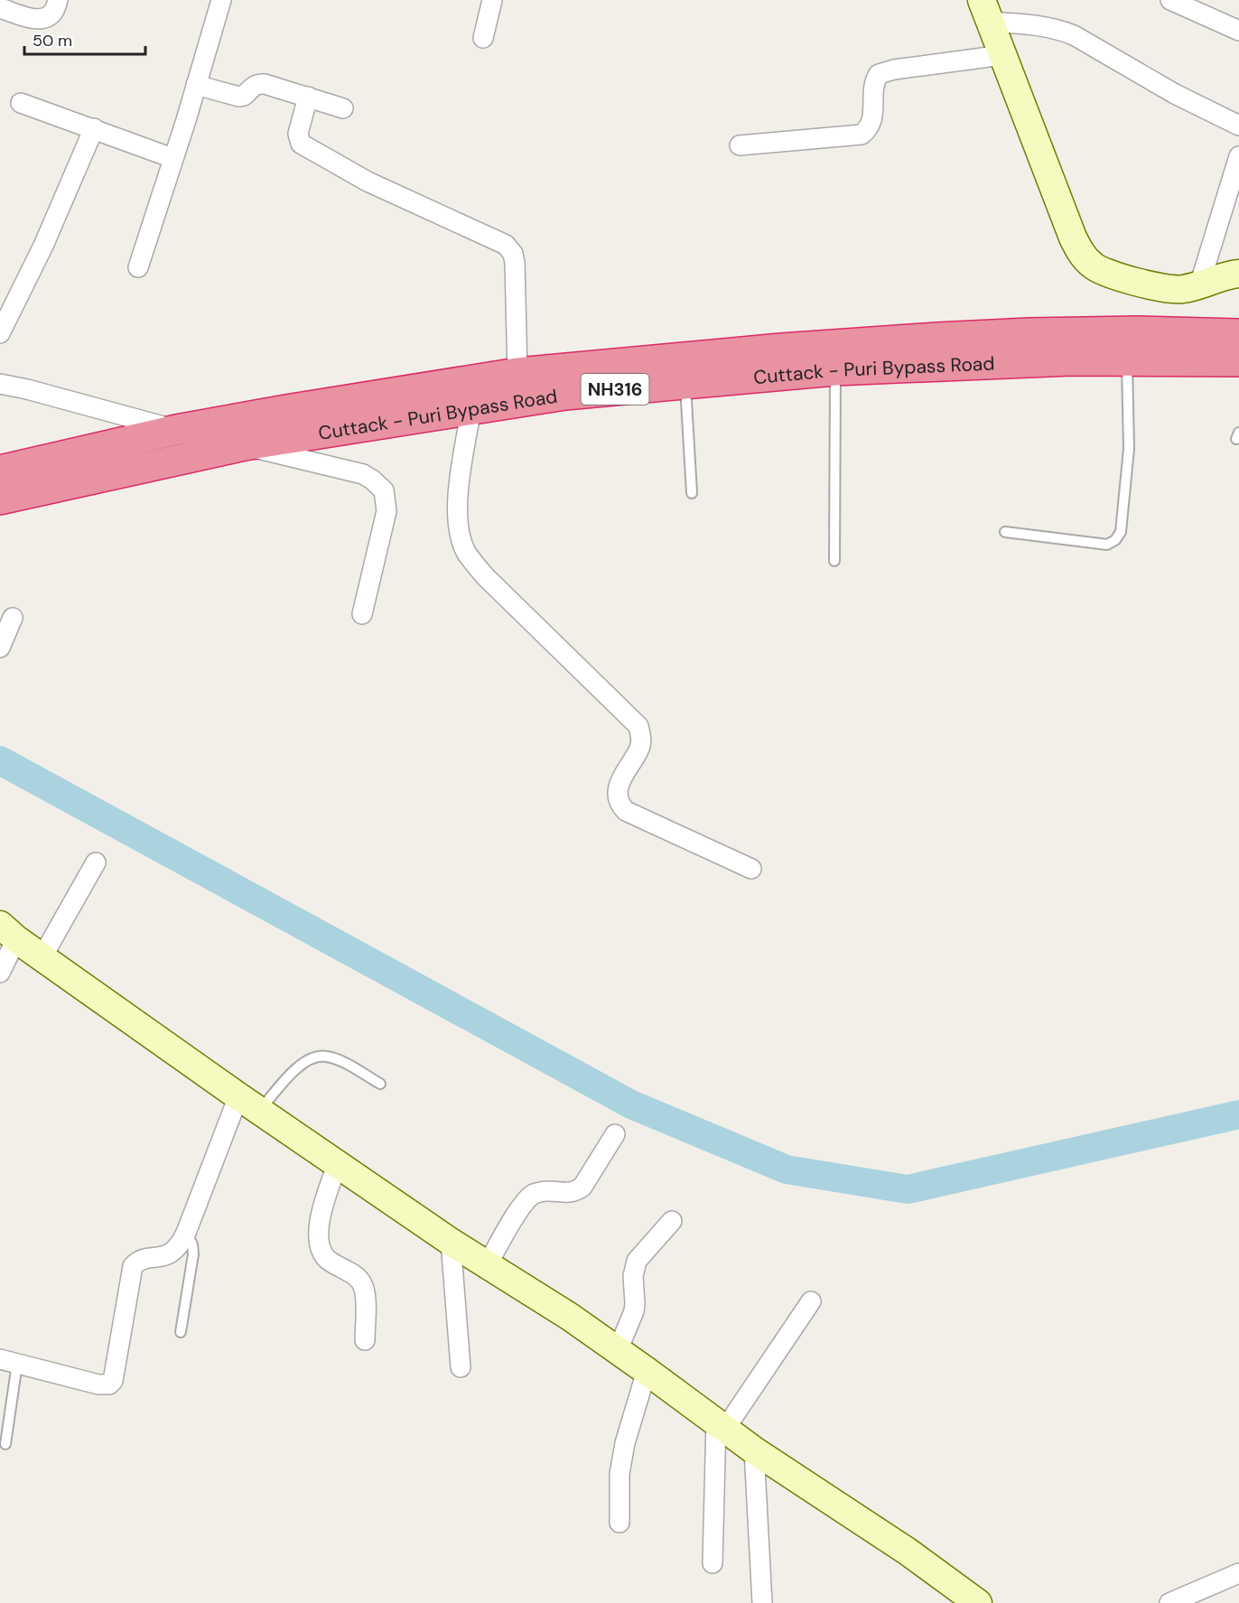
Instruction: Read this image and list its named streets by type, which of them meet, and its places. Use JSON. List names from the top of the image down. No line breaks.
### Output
{"streets":{"highway":["Cuttack - Puri Bypass Road","NH316"]},"scale_bar":"50 m"}
